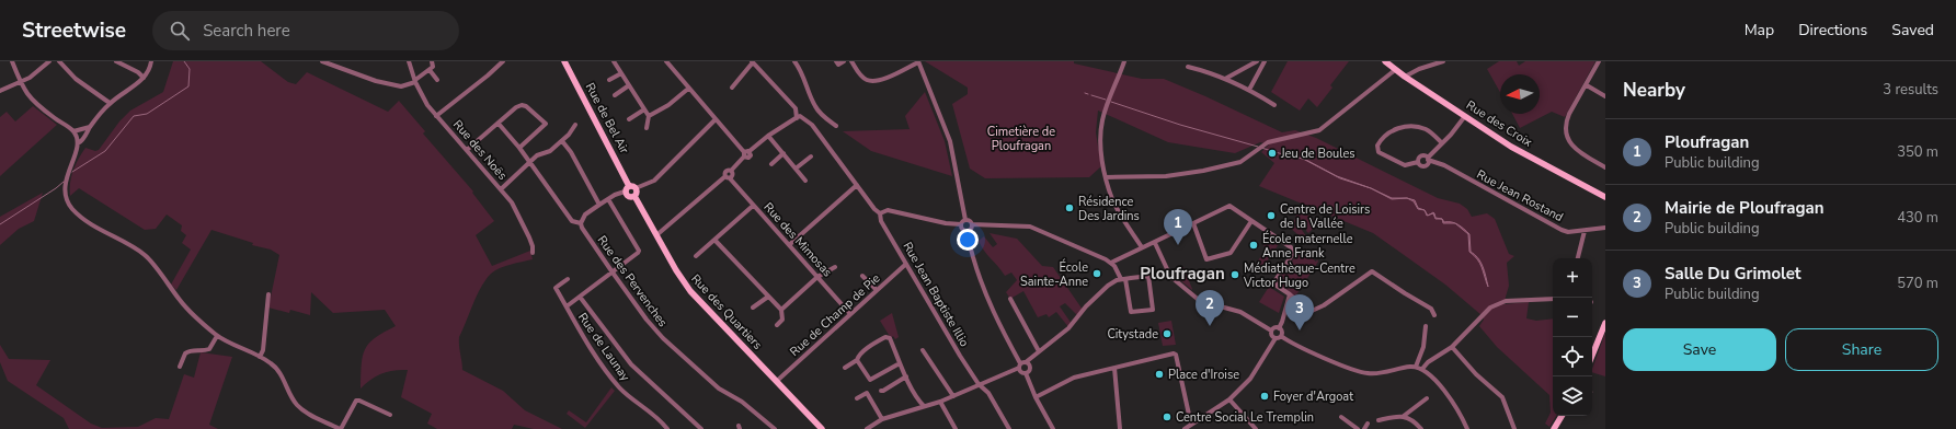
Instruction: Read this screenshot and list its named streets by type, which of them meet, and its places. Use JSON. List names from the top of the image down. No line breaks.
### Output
{"streets":{"main road":["Rue de Bel Air","Rue des Croix","Rue des Quartiers"],"street":["Rue des Noës","Rue Jean Rostand","Rue des Mimosas","Rue des Pervenches","Rue Jean Baptiste Illio","Rue de Champ de Pie","Rue de Launay"]},"crossings":[["Rue des Mimosas","Rue de Champ de Pie"],["Rue Jean Baptiste Illio","Rue de Champ de Pie"],["Rue des Quartiers","Rue de Champ de Pie"]],"districts":["Ploufragan"],"parks":["Cimetière de Ploufragan"],"places":["Jeu de Boules","Résidence Des Jardins","Centre de Loisirs de la Vallée","École maternelle Anne Frank","École Sainte-Anne","Médiathèque-Centre Victor Hugo","Citystade","Place d'Iroise","Foyer d'Argoat","Centre Social Le Tremplin"],"north":"left","page":{"header":"Streetwise","search":"Search here","nav":["Map","Directions","Saved"],"heading":["Nearby","3 results"],"list":[{"mark":"1","name":"Ploufragan","note":"Public building","value":"350 m"},{"mark":"2","name":"Mairie de Ploufragan","note":"Public building","value":"430 m"},{"mark":"3","name":"Salle Du Grimolet","note":"Public building","value":"570 m"}],"pins":["1","2","3"],"map_buttons":["+","−"],"buttons":["Save","Share"]}}
